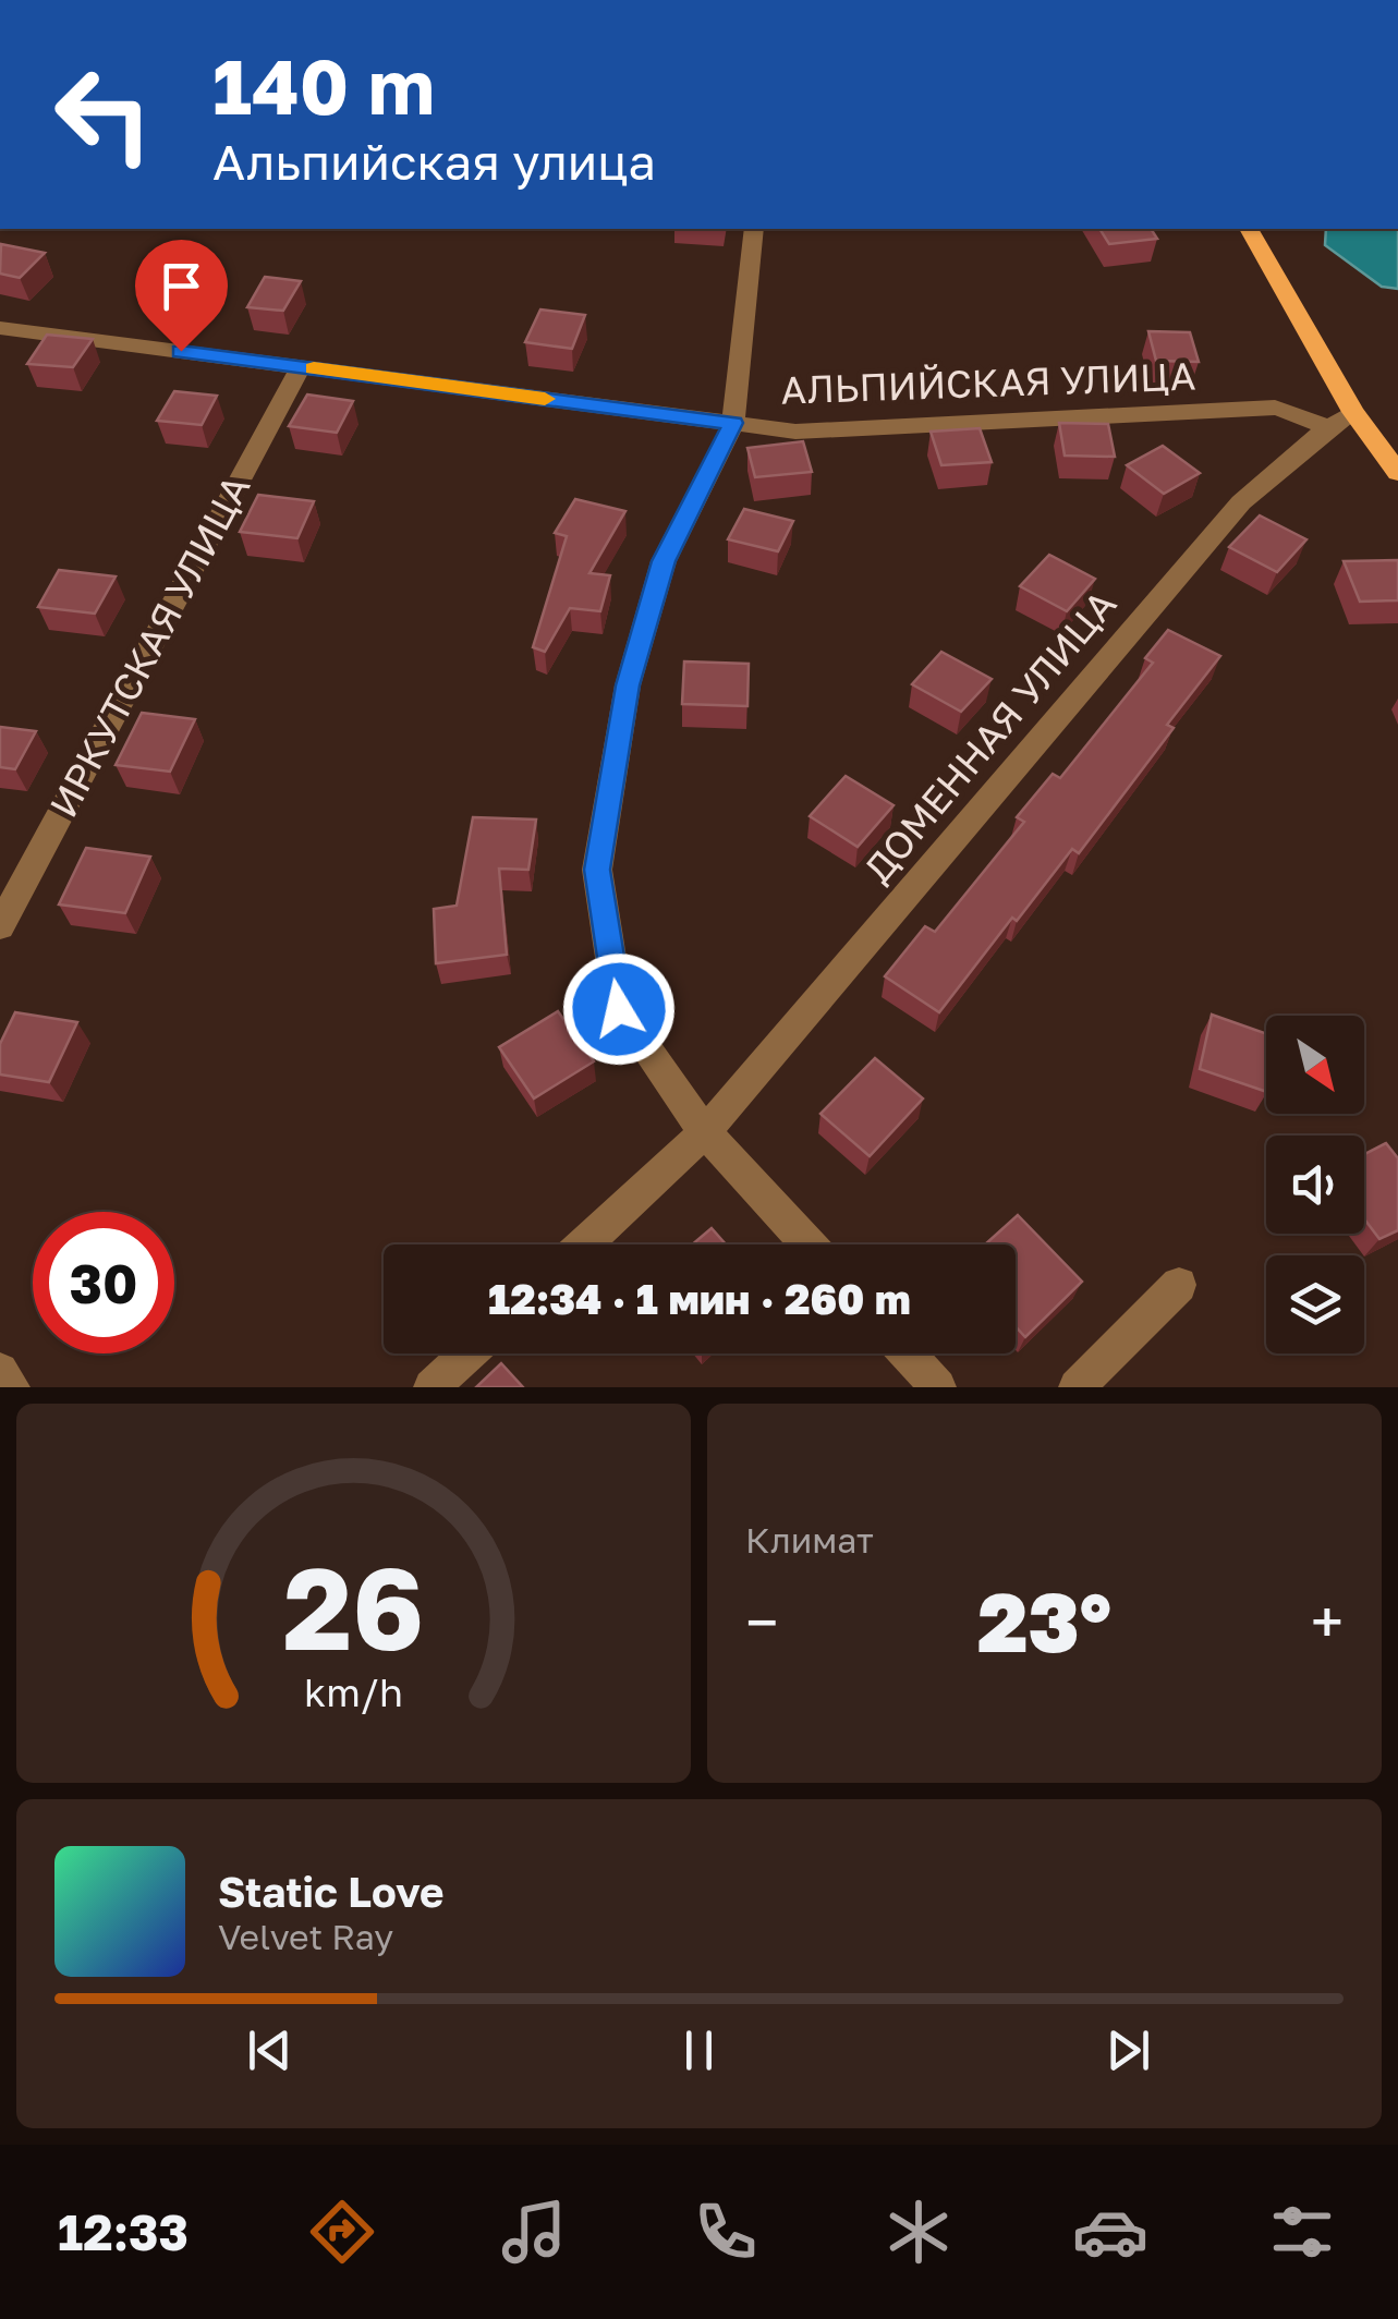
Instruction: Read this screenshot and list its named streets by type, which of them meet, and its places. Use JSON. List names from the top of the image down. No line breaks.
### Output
{"streets":{"street":["АЛЬПИЙСКАЯ УЛИЦА","ИРКУТСКАЯ УЛИЦА","ДОМЕННАЯ УЛИЦА"]},"crossings":[["АЛЬПИЙСКАЯ УЛИЦА","ИРКУТСКАЯ УЛИЦА"],["АЛЬПИЙСКАЯ УЛИЦА","ДОМЕННАЯ УЛИЦА"]],"north":"bottom right","page":{"turn":["140 m","Альпийская улица"],"limit":"30","trip":"12:34 · 1 мин · 260 m","tile":"Климат","heat":["−","23°","+"],"song":["Static Love","Velvet Ray"],"tabs":"12:33","gauge":["26","km/h"]}}
